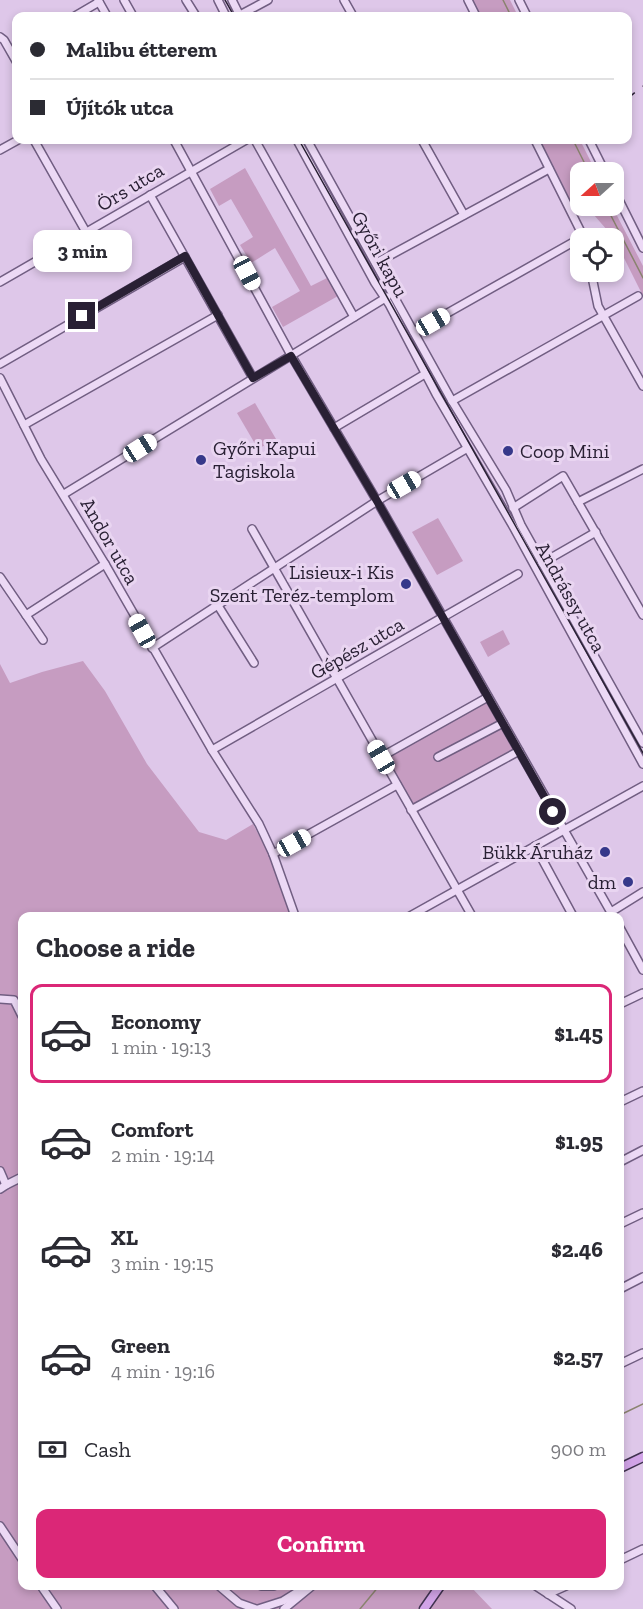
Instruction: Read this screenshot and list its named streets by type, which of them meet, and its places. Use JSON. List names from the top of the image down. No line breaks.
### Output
{"streets":{"street":["Örs utca","Győri kapu","Andor utca","Andrássy utca","Gépész utca"]},"crossings":[["Győri kapu","Andrássy utca"],["Andor utca","Gépész utca"]],"places":["Coop Mini","Győri Kapui Tagiskola","Lisieux-i Kis Szent Teréz-templom","Bükk Áruház","dm"],"north":"left","page":{"banner":["Malibu étterem","Újítók utca"],"bubble":"3 min","heading":"Choose a ride","list":[{"name":"Economy","note":"1 min · 19:13","value":"$1.45"},{"name":"Comfort","note":"2 min · 19:14","value":"$1.95"},{"name":"XL","note":"3 min · 19:15","value":"$2.46"},{"name":"Green","note":"4 min · 19:16","value":"$2.57"}],"pay":["Cash","900 m"],"buttons":"Confirm"}}
